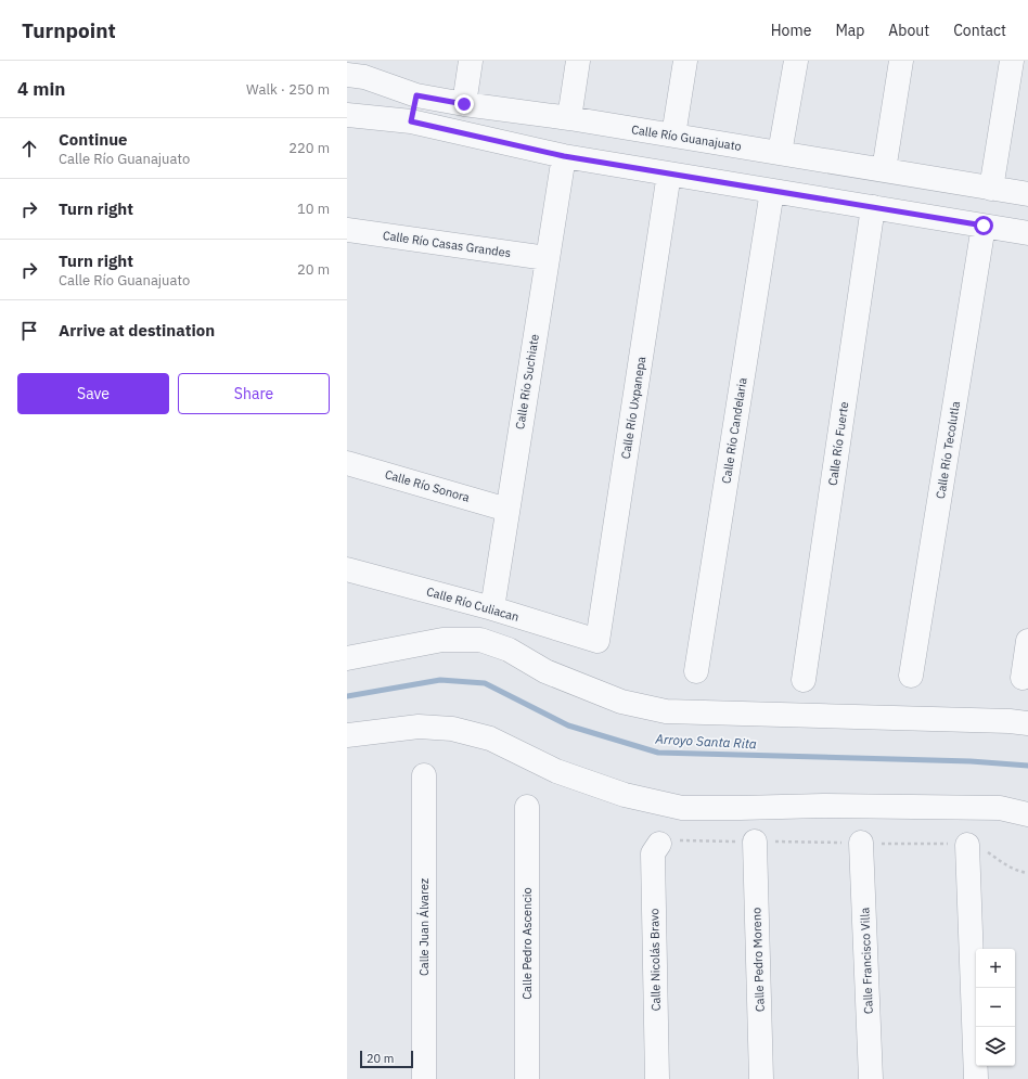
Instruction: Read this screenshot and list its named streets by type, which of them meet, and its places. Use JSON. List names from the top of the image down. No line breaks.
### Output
{"streets":{"street":["Calle Río Guanajuato","Calle Río Casas Grandes","Calle Río Suchiate","Calle Río Uxpanepa","Calle Río Candelaria","Calle Río Fuerte","Calle Río Tecolutla","Calle Río Sonora","Calle Río Culiacan","Calle Juan Álvarez","Calle Pedro Ascencio","Calle Nicolás Bravo","Calle Pedro Moreno","Calle Francisco Villa"]},"crossings":[["Calle Río Casas Grandes","Calle Río Suchiate"],["Calle Río Suchiate","Calle Río Sonora"],["Calle Río Suchiate","Calle Río Culiacan"],["Calle Río Uxpanepa","Calle Río Culiacan"]],"water":["Arroyo Santa Rita"],"scale_bar":"20 m","page":{"header":"Turnpoint","nav":["Home","Map","About","Contact"],"heading":["4 min","Walk · 250 m"],"list":[["Continue","Calle Río Guanajuato","220 m"],["Turn right","10 m"],["Turn right","Calle Río Guanajuato","20 m"],"Arrive at destination"],"buttons":["Save","Share"],"map_buttons":["+","−"],"scale":"20 m"}}
